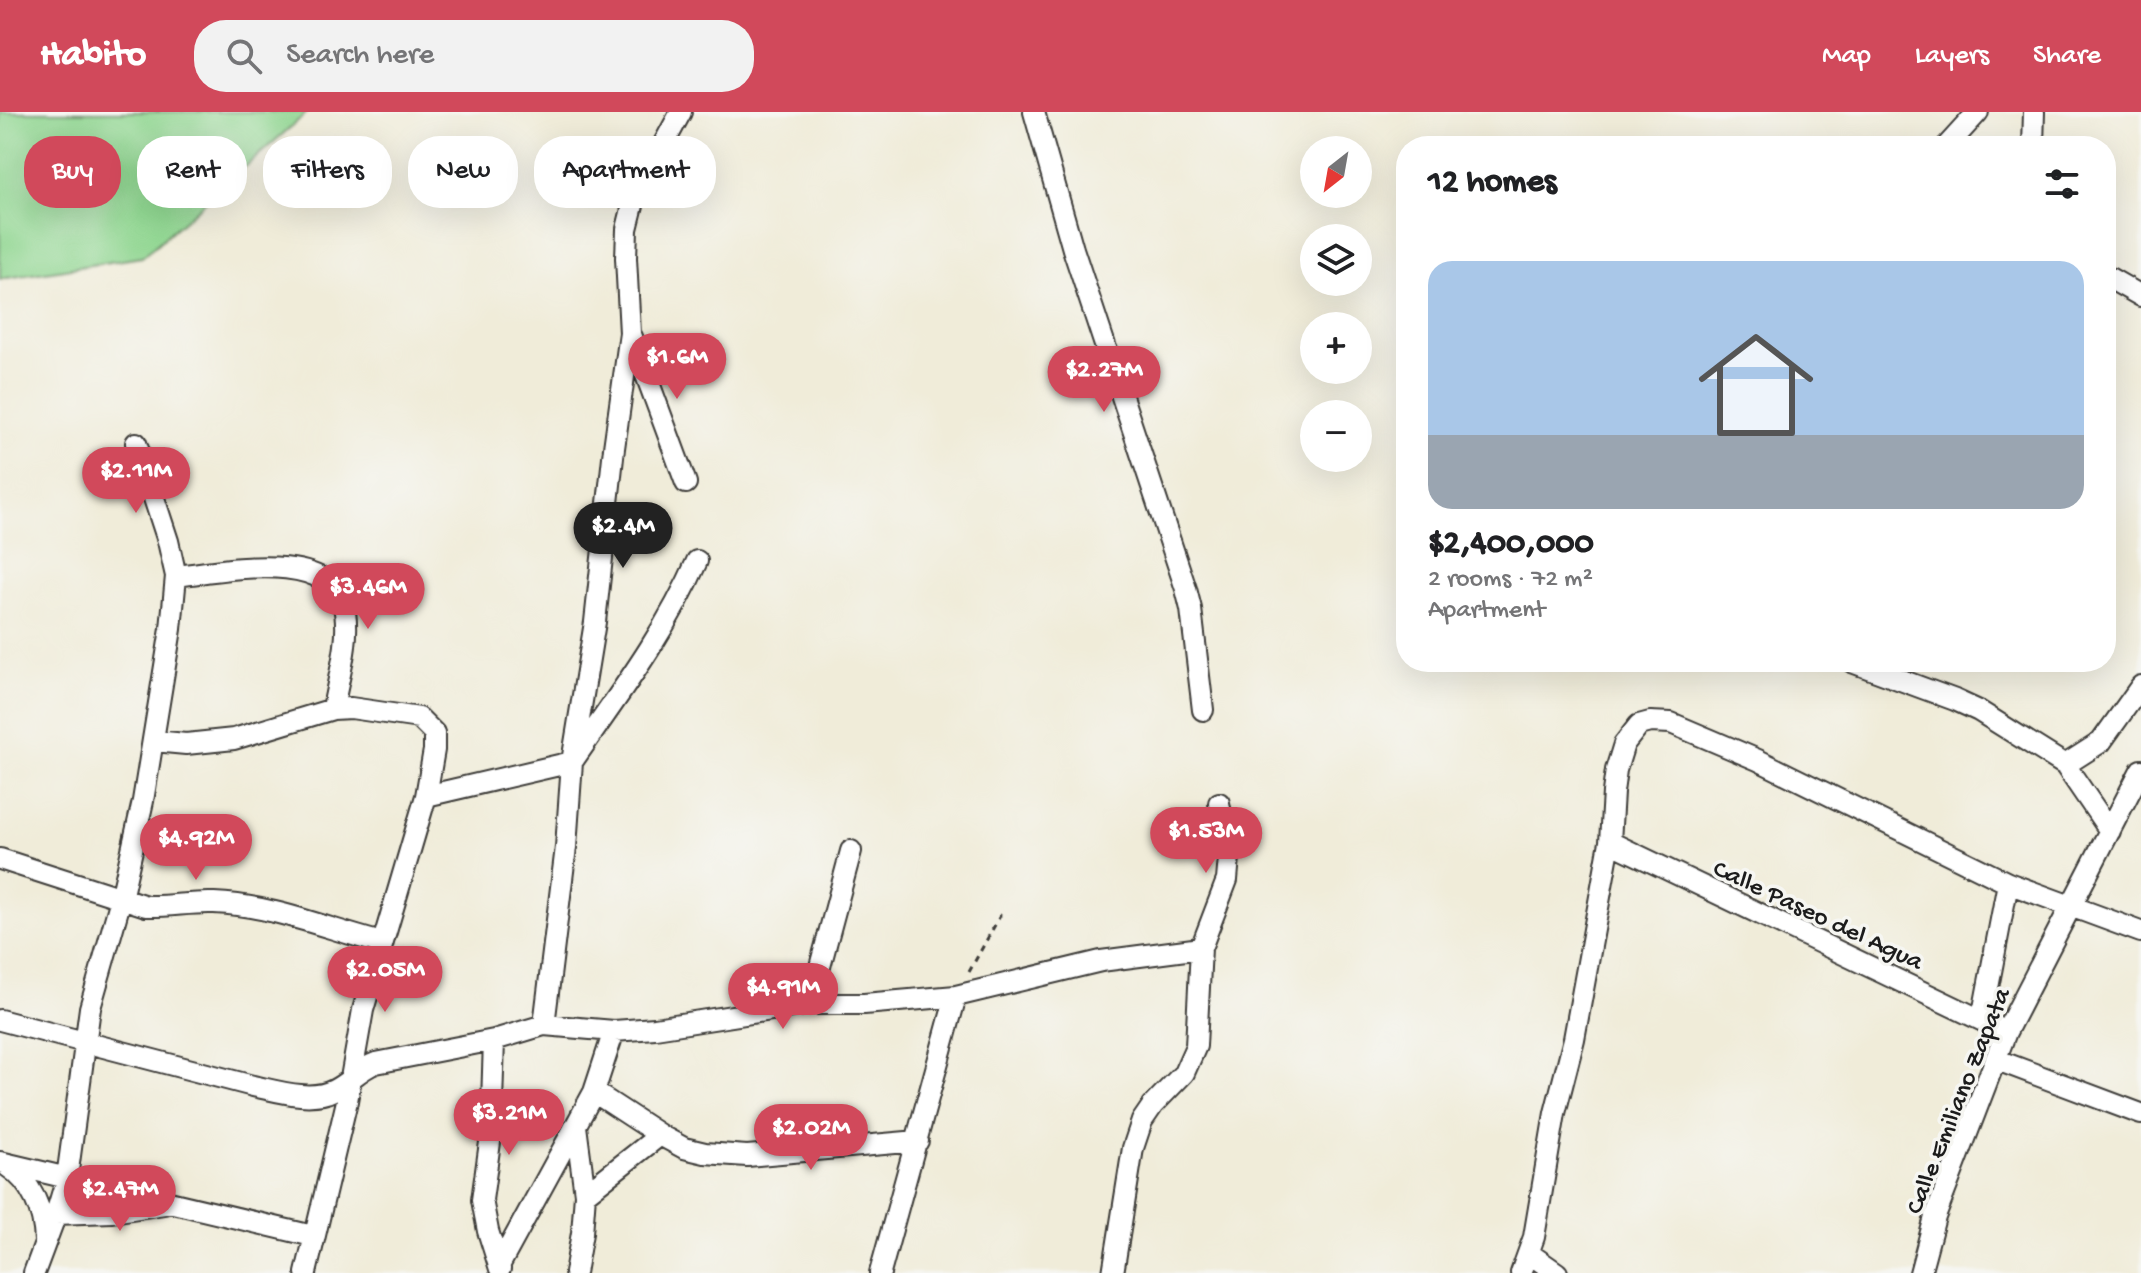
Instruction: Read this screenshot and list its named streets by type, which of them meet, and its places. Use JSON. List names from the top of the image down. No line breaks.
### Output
{"streets":{"street":["Calle Paseo del Agua","Calle Emiliano Zapata"]},"crossings":[["Calle Paseo del Agua","Calle Emiliano Zapata"]],"north":"bottom left","page":{"header":"Habito","search":"Search here","nav":["Map","Layers","Share"],"map_buttons":["+","−"],"chip":["Buy","Rent","Filters","New","Apartment"],"heading":"12 homes","list":[{"name":"$2,400,000","note":"2 rooms · 72 m² · Apartment"}],"price":["$1.6M","$2.27M","$2.11M","$2.4M","$3.46M","$1.53M","$4.92M","$2.05M","$4.91M","$3.21M","$2.02M","$2.47M"]}}
